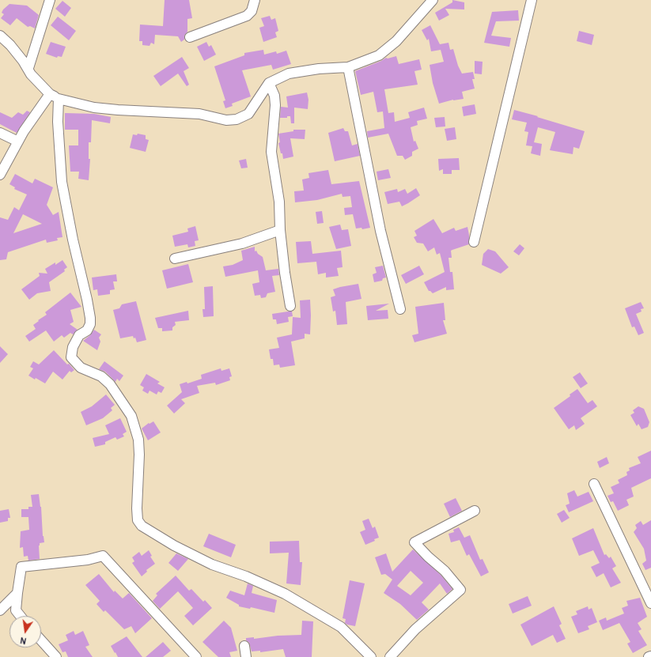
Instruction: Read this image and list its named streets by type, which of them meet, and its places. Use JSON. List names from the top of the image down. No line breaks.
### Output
{"north":"bottom"}
